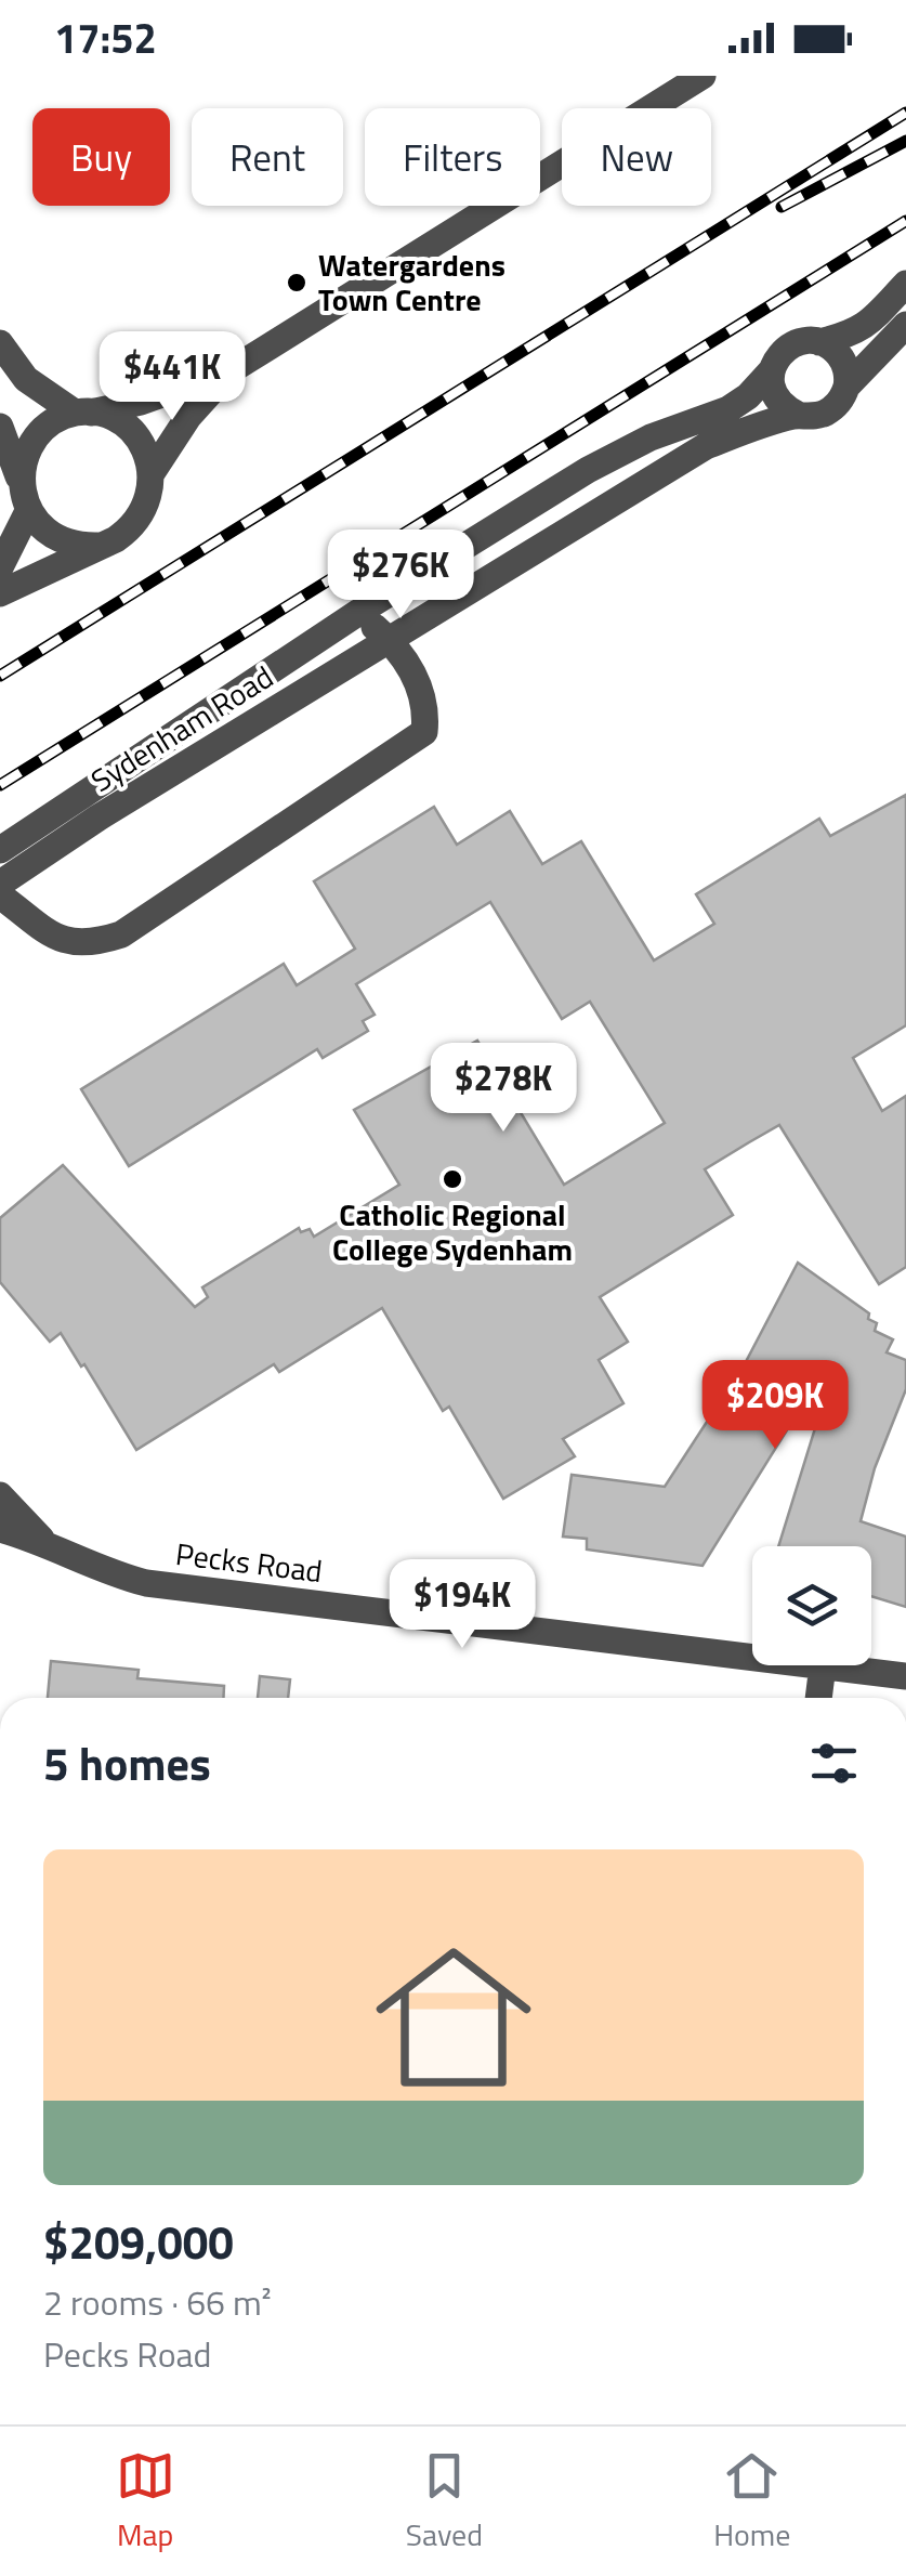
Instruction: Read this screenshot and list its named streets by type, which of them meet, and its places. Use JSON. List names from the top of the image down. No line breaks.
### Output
{"streets":{"street":["Sydenham Road","Pecks Road"]},"places":["Watergardens Town Centre","Catholic Regional College Sydenham"],"page":{"status":"17:52","chip":["Buy","Rent","Filters","New"],"price":["$441K","$276K","$278K","$209K","$194K"],"heading":"5 homes","list":[{"name":"$209,000","note":"2 rooms · 66 m² · Pecks Road"}],"tabs":["Map","Saved","Home"]}}
